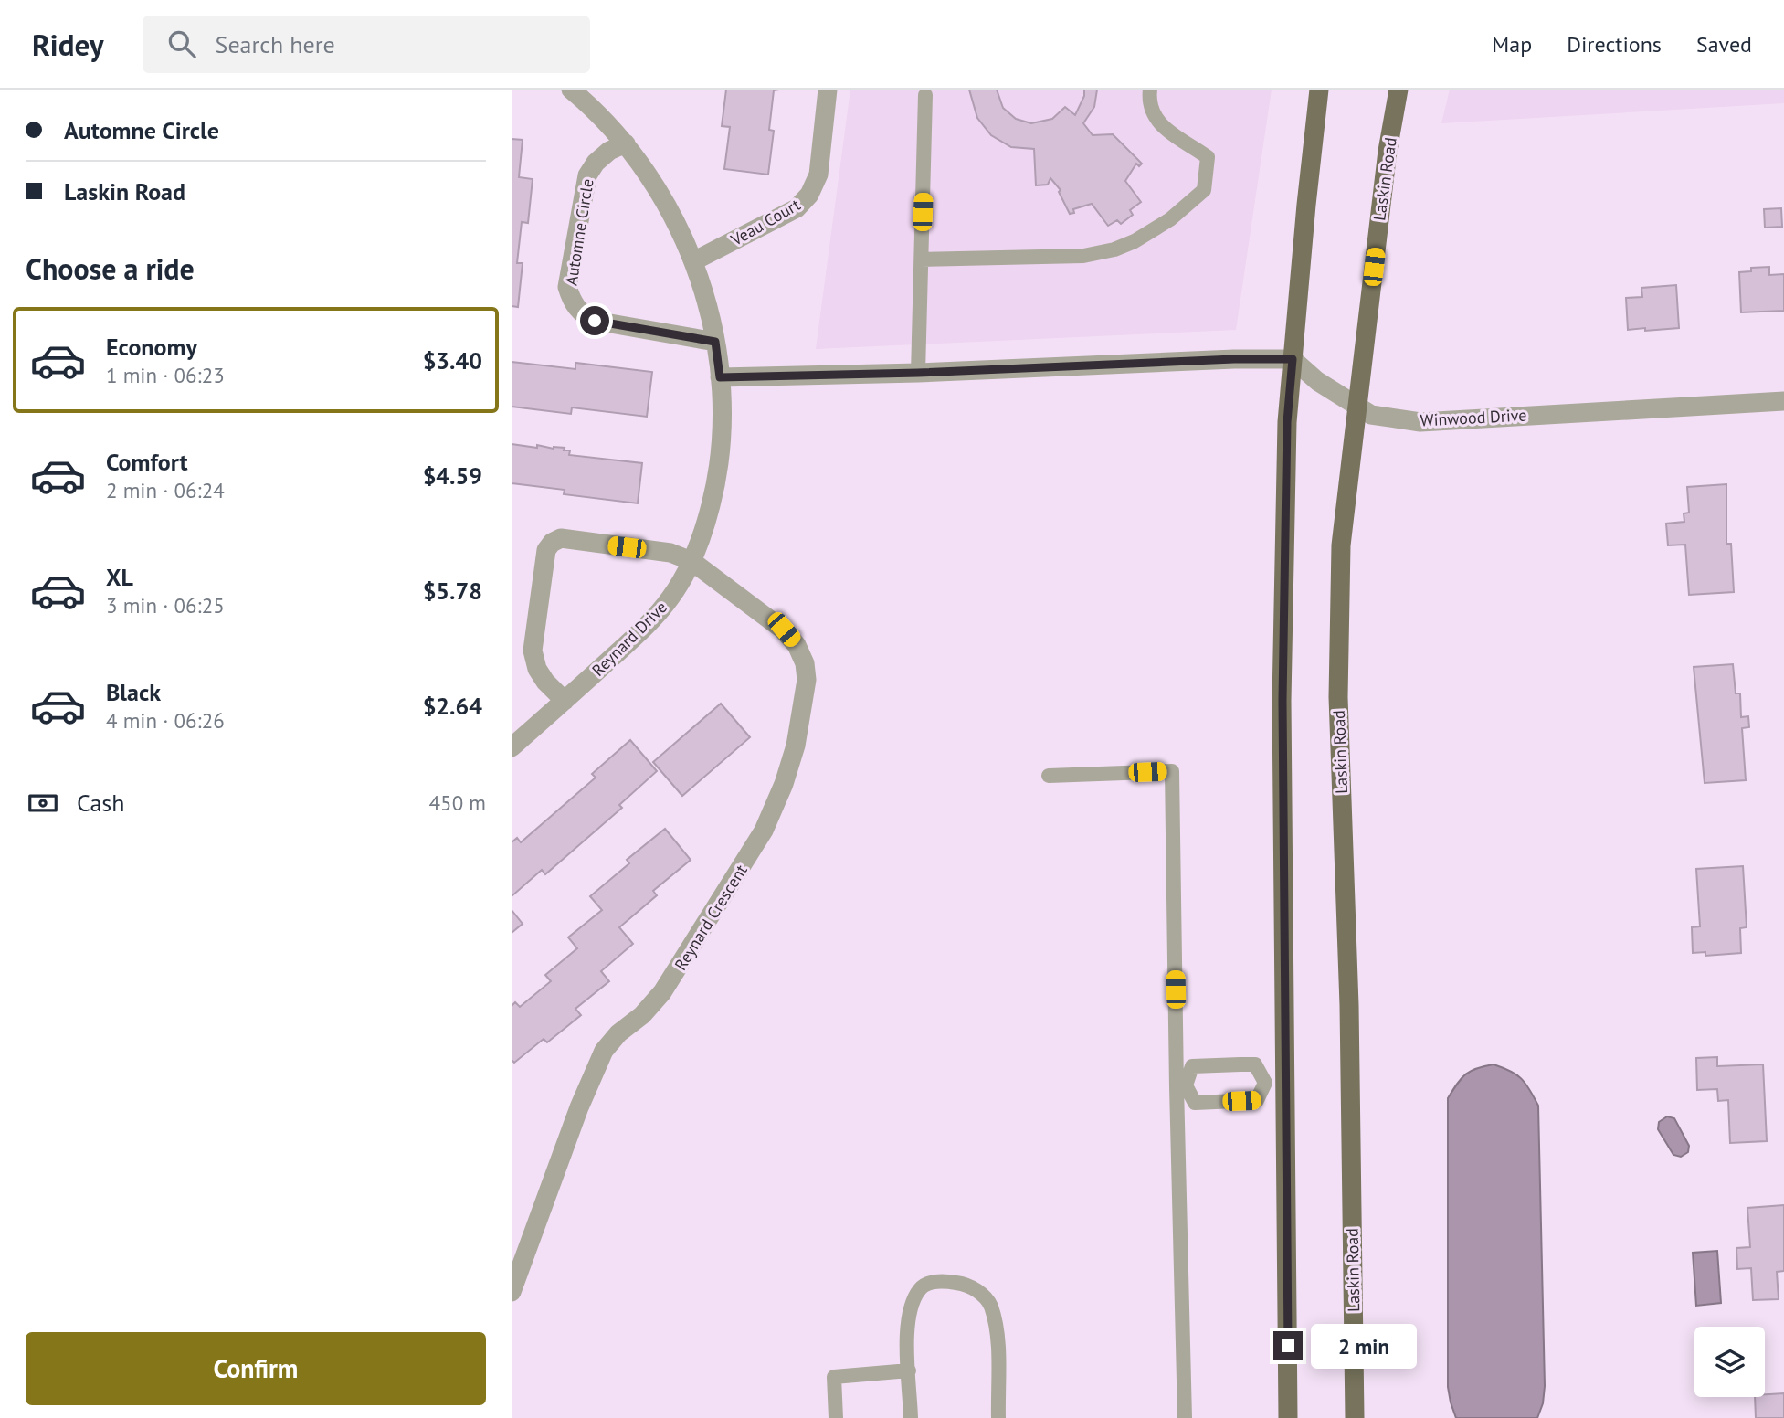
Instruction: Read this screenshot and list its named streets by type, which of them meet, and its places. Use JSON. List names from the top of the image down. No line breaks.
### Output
{"streets":{"main road":["Laskin Road"],"street":["Veau Court","Automne Circle","Winwood Drive","Reynard Drive","Reynard Crescent"]},"crossings":[["Laskin Road","Winwood Drive"],["Veau Court","Reynard Drive"],["Automne Circle","Reynard Drive"],["Reynard Drive","Reynard Crescent"]],"page":{"header":"Ridey","search":"Search here","nav":["Map","Directions","Saved"],"banner":["Automne Circle","Laskin Road"],"heading":"Choose a ride","list":[{"name":"Economy","note":"1 min · 06:23","value":"$3.40"},{"name":"Comfort","note":"2 min · 06:24","value":"$4.59"},{"name":"XL","note":"3 min · 06:25","value":"$5.78"},{"name":"Black","note":"4 min · 06:26","value":"$2.64"}],"pay":["Cash","450 m"],"buttons":"Confirm","bubble":"2 min"}}
